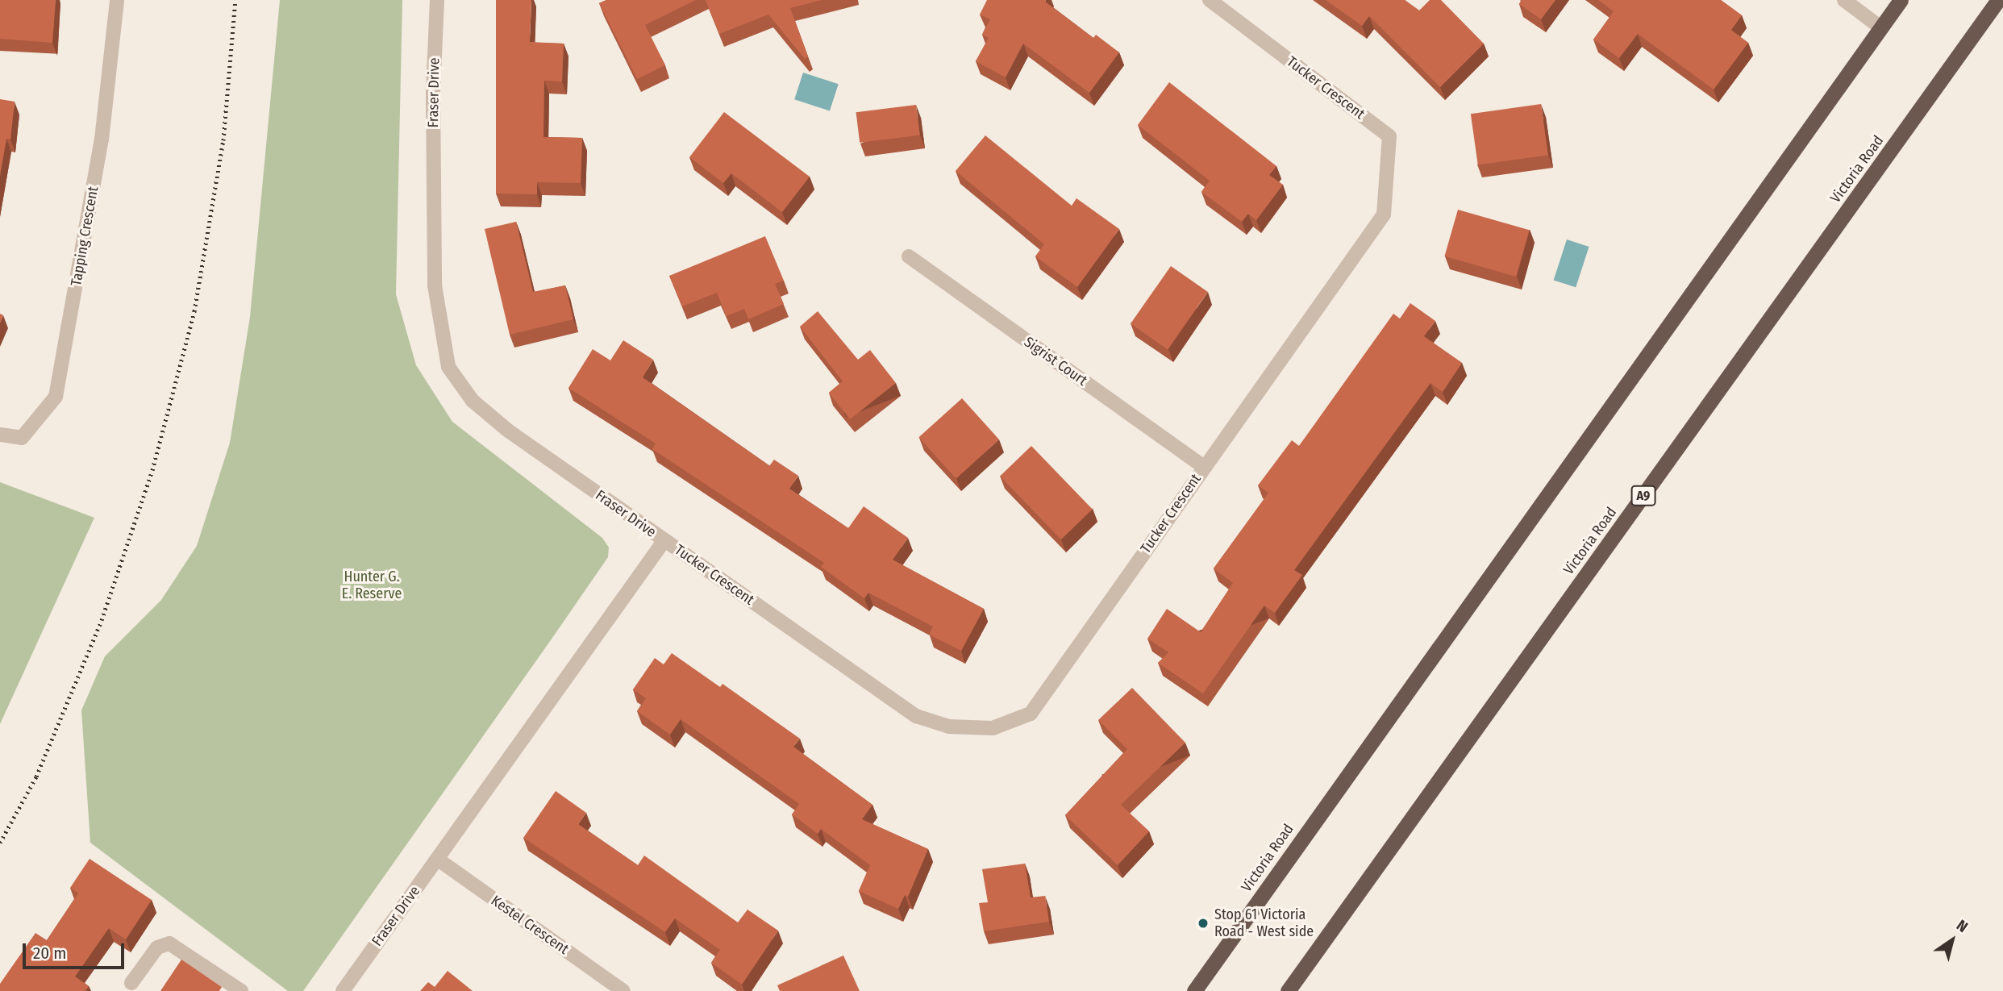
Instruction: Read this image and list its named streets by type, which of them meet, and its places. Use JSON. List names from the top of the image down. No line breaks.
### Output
{"streets":{"highway":["Victoria Road","A9"],"street":["Tucker Crescent","Fraser Drive","Tapping Crescent","Sigrist Court","Kestel Crescent"]},"crossings":[["Tucker Crescent","Fraser Drive"],["Tucker Crescent","Sigrist Court"],["Fraser Drive","Kestel Crescent"]],"parks":["Hunter G. E. Reserve"],"places":["Stop 61 Victoria Road - West side"],"scale_bar":"20 m","north":"top right"}
